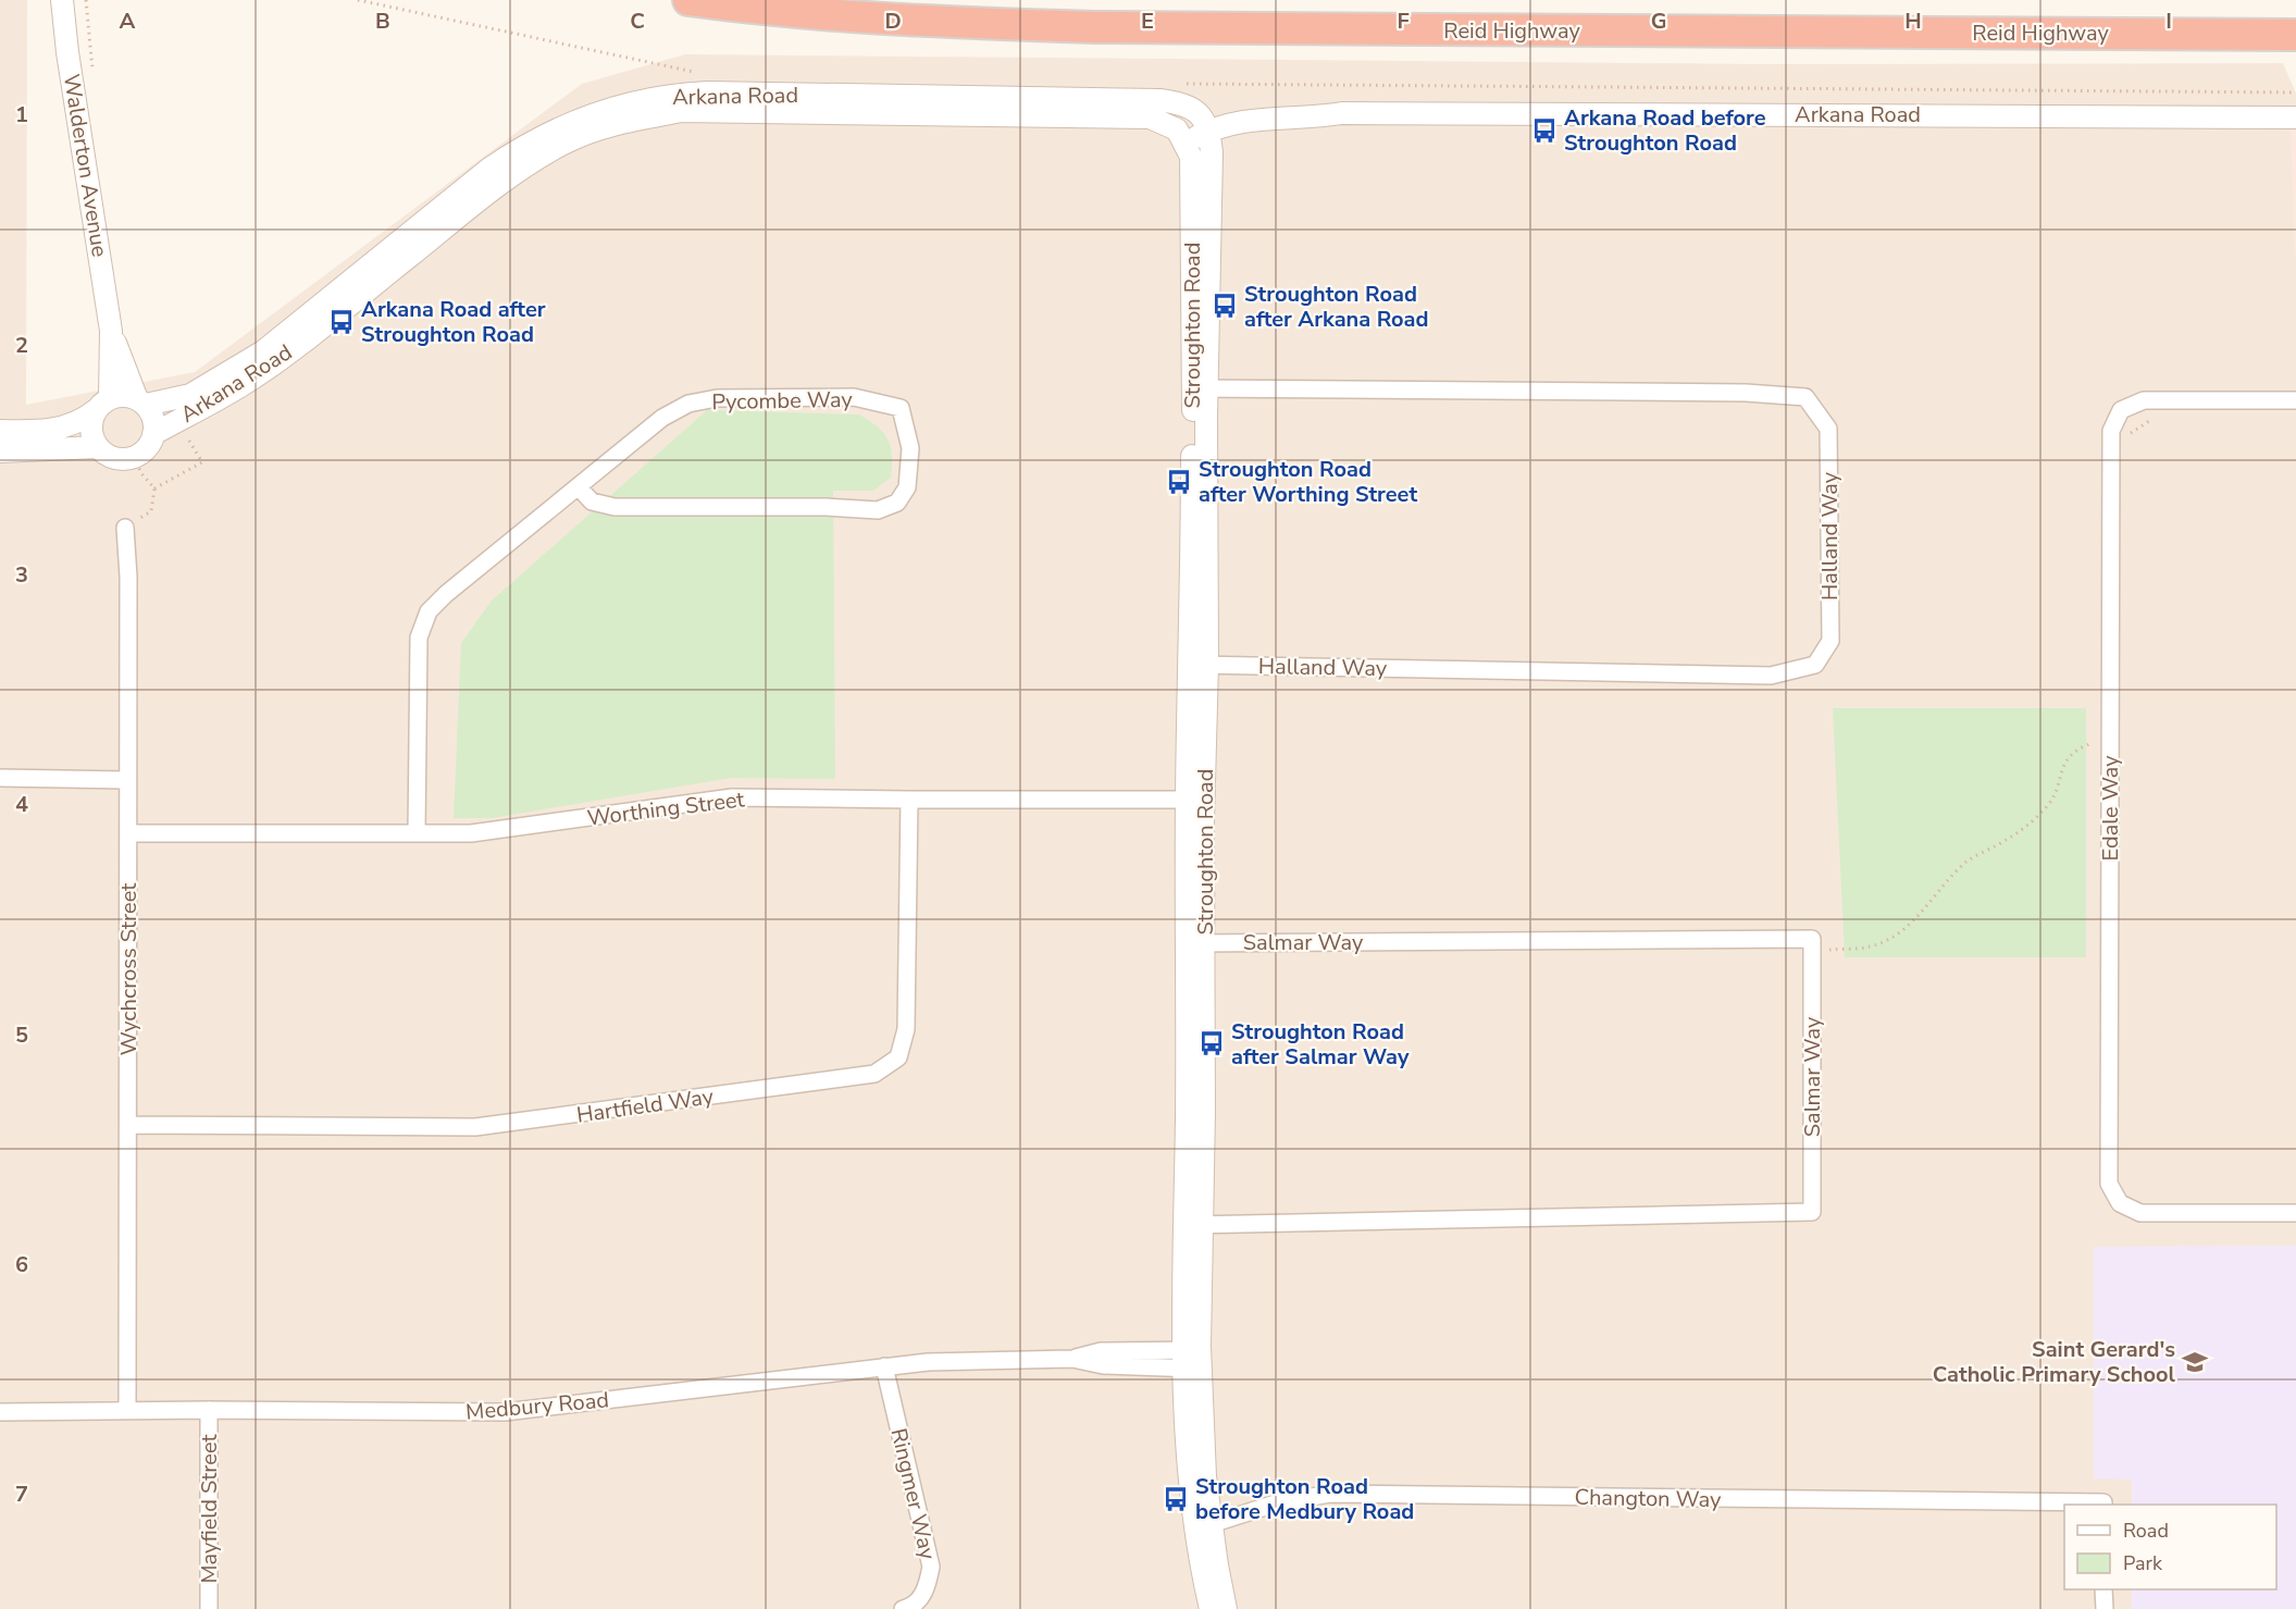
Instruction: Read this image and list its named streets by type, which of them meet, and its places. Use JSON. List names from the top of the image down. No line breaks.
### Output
{"streets":{"highway":["Reid Highway"],"street":["Arkana Road","Walderton Avenue","Stroughton Road","Pycombe Way","Halland Way","Worthing Street","Edale Way","Salmar Way","Wychcross Street","Hartfield Way","Medbury Road","Ringmer Way","Changton Way","Mayfield Street"]},"crossings":[["Arkana Road","Walderton Avenue"],["Arkana Road","Stroughton Road"],["Stroughton Road","Halland Way"],["Stroughton Road","Worthing Street"],["Stroughton Road","Salmar Way"],["Stroughton Road","Medbury Road"],["Stroughton Road","Changton Way"],["Pycombe Way","Worthing Street"],["Worthing Street","Wychcross Street"],["Worthing Street","Hartfield Way"],["Wychcross Street","Hartfield Way"],["Wychcross Street","Medbury Road"],["Medbury Road","Ringmer Way"],["Medbury Road","Mayfield Street"]],"places":{"bus stop":["Arkana Road before Stroughton Road","Stroughton Road after Arkana Road","Arkana Road after Stroughton Road","Stroughton Road after Worthing Street","Stroughton Road after Salmar Way","Stroughton Road before Medbury Road"],"school or university":["Saint Gerard's Catholic Primary School"]},"legend":["Road","Park"],"grid":{"columns":["A","B","C","D","E","F","G","H","I"],"rows":["1","2","3","4","5","6","7"]}}
